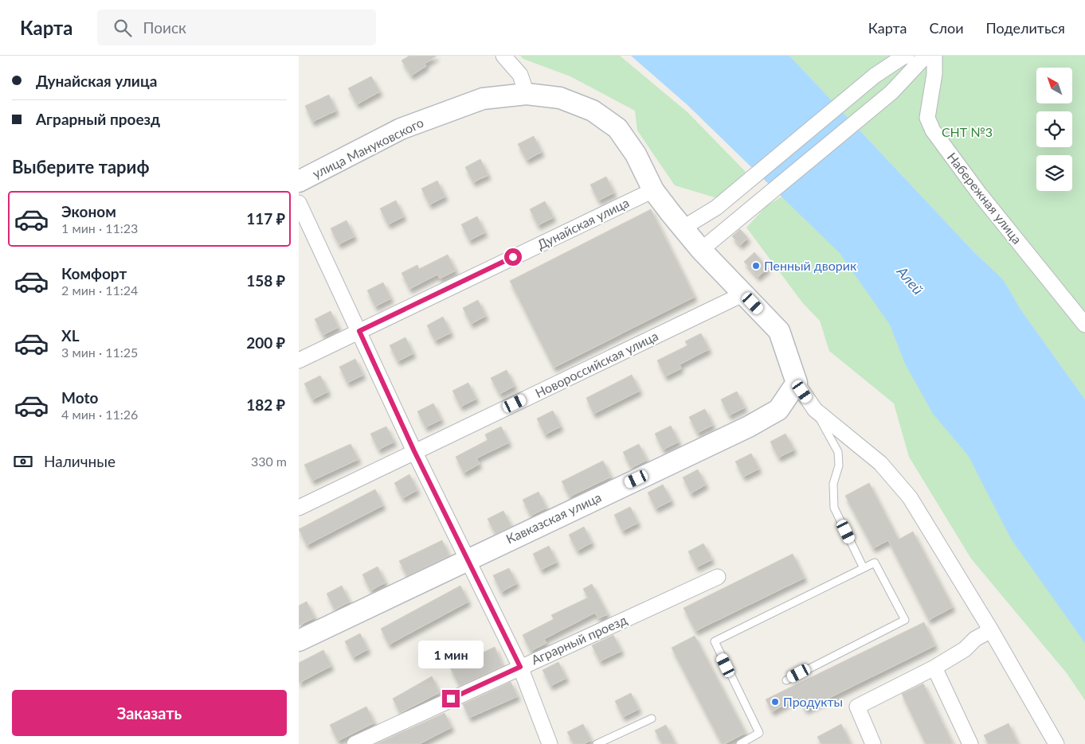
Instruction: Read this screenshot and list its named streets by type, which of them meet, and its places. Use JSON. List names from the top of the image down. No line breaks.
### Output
{"streets":{"street":["улица Мануковского","Набережная улица","Дунайская улица","Новороссийская улица","Кавказская улица","Аграрный проезд"]},"crossings":[["улица Мануковского","Дунайская улица"],["улица Мануковского","Новороссийская улица"],["улица Мануковского","Кавказская улица"]],"water":["Алей"],"parks":["СНТ №3"],"places":["Пенный дворик","Продукты"],"north":"top left","page":{"header":"Карта","search":"Поиск","nav":["Карта","Слои","Поделиться"],"banner":["Дунайская улица","Аграрный проезд"],"heading":"Выберите тариф","list":[{"name":"Эконом","note":"1 мин · 11:23","value":"117 ₽"},{"name":"Комфорт","note":"2 мин · 11:24","value":"158 ₽"},{"name":"XL","note":"3 мин · 11:25","value":"200 ₽"},{"name":"Moto","note":"4 мин · 11:26","value":"182 ₽"}],"pay":["Наличные","330 m"],"bubble":"1 мин","buttons":"Заказать"}}
